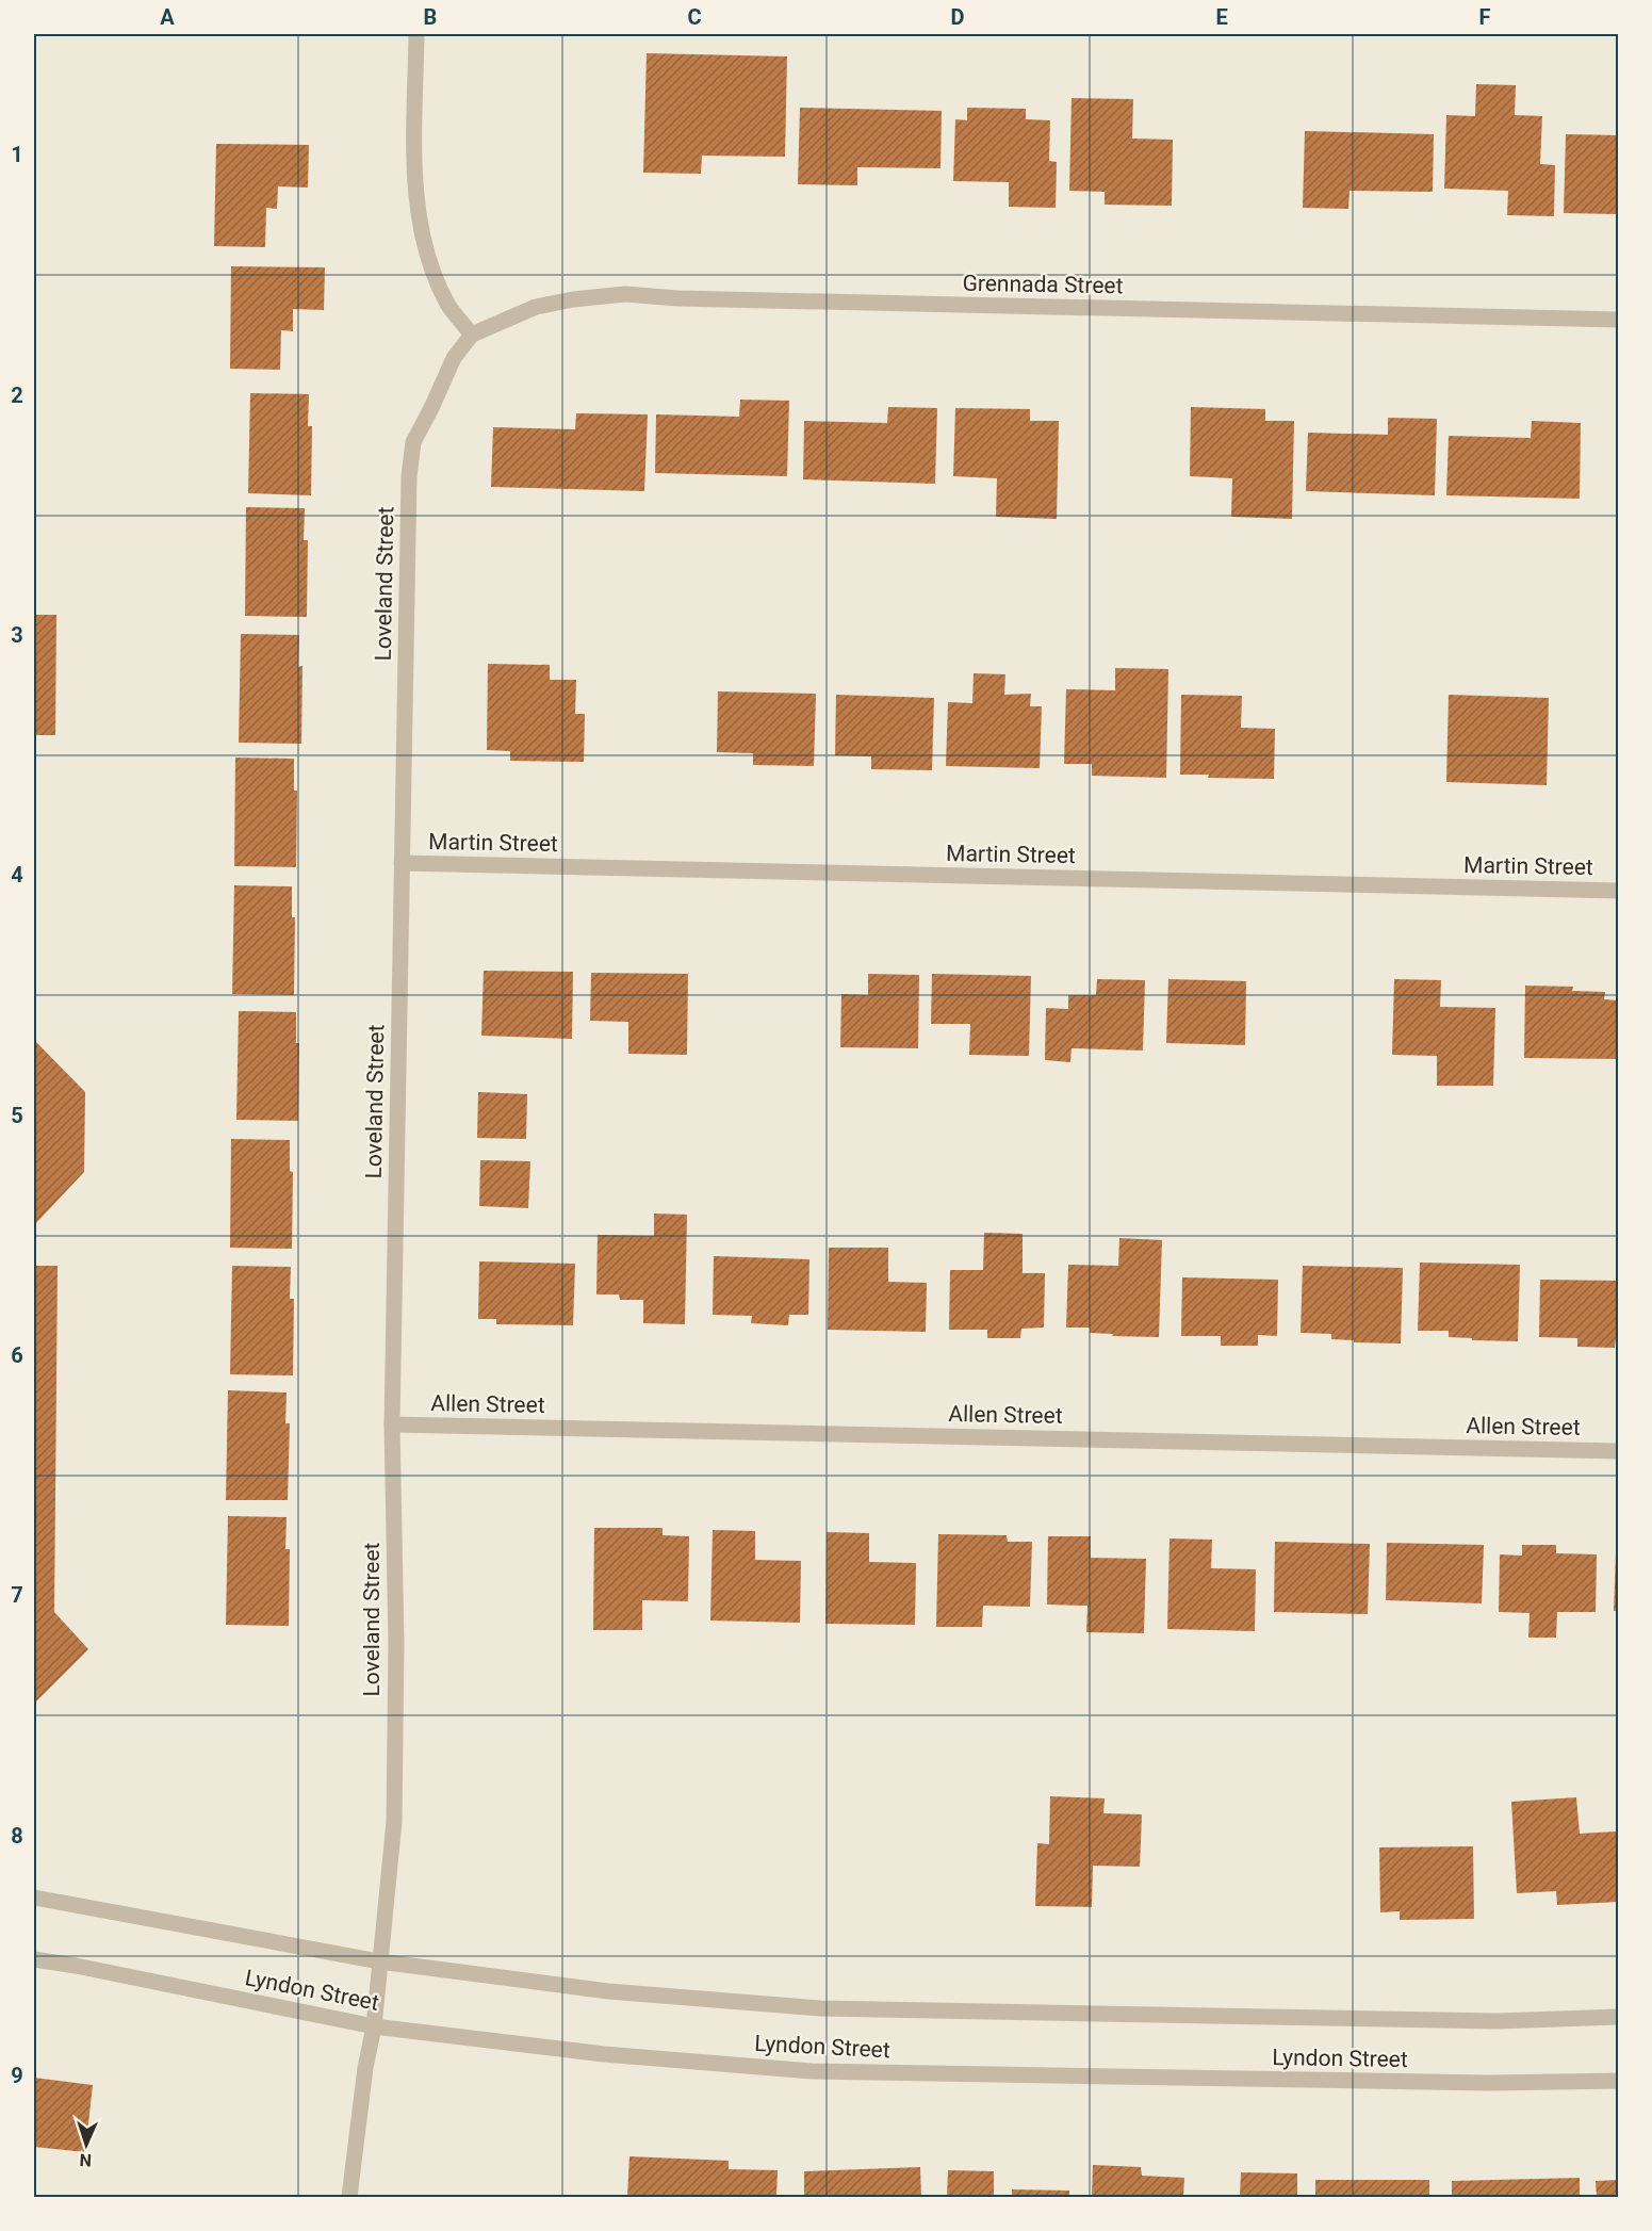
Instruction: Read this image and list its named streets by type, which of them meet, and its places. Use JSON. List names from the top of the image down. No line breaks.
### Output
{"streets":{"street":["Grennada Street","Loveland Street","Martin Street","Allen Street","Lyndon Street"]},"crossings":[["Grennada Street","Loveland Street"],["Loveland Street","Martin Street"],["Loveland Street","Allen Street"],["Loveland Street","Lyndon Street"]],"north":"bottom","grid":{"columns":["A","B","C","D","E","F"],"rows":["1","2","3","4","5","6","7","8","9"]}}
